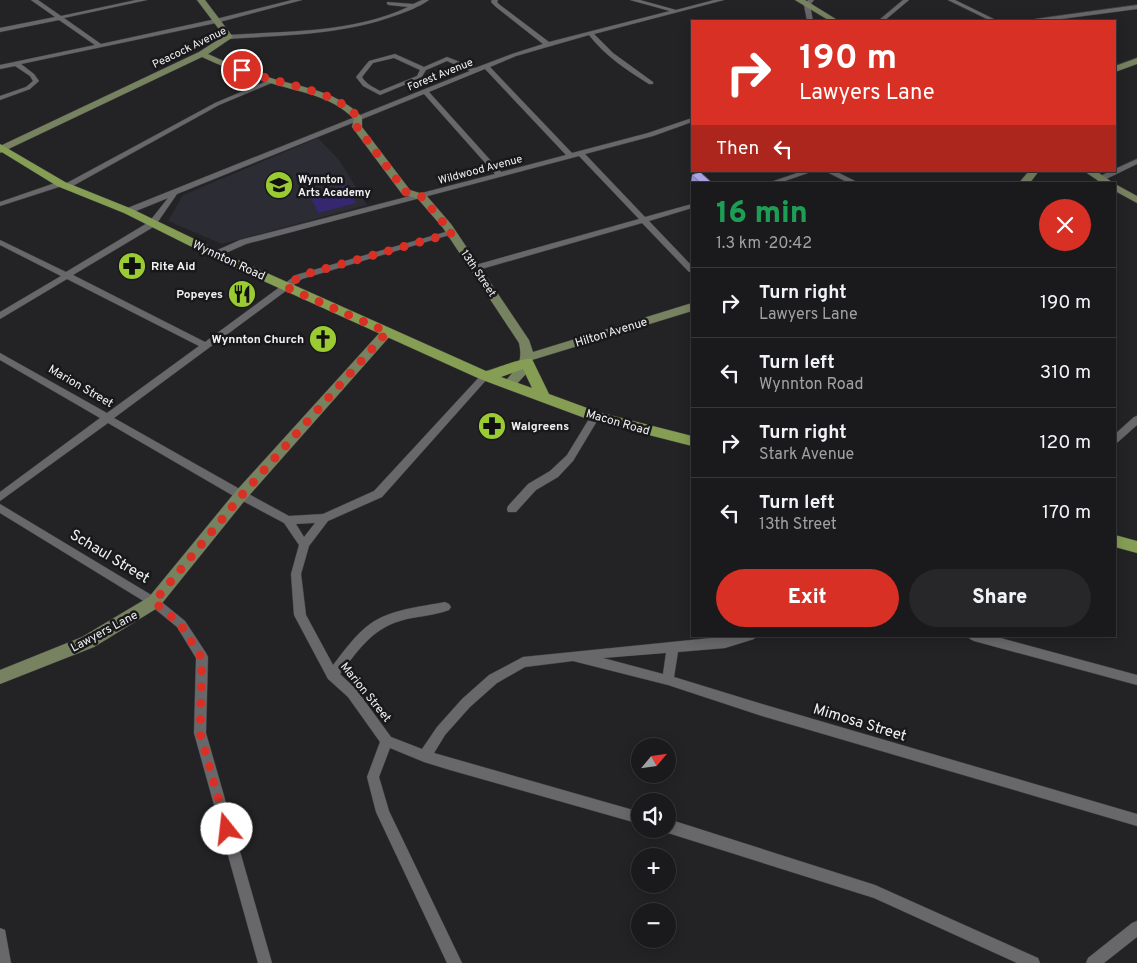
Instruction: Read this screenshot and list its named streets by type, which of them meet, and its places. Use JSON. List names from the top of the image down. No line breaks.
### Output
{"streets":{"main road":["Wynnton Road","Macon Road"],"street":["Peacock Avenue","Forest Avenue","Wildwood Avenue","13th Street","Hilton Avenue","Marion Street","Schaul Street","Lawyers Lane","Mimosa Street"]},"crossings":[["Peacock Avenue","Wynnton Road"],["Peacock Avenue","13th Street"],["Forest Avenue","Wynnton Road"],["Forest Avenue","13th Street"],["Wildwood Avenue","Wynnton Road"],["Wildwood Avenue","13th Street"],["Wynnton Road","Macon Road"],["Wynnton Road","Lawyers Lane"],["13th Street","Hilton Avenue"],["Marion Street","Lawyers Lane"],["Schaul Street","Lawyers Lane"]],"places":{"school or university":["Wynnton Arts Academy"],"pharmacy":["Rite Aid","Walgreens"],"restaurant":["Popeyes"],"church":["Wynnton Church"]},"north":"top right","page":{"turn":["190 m","Lawyers Lane"],"then":"Then","heading":["16 min","1.3 km · 20:42"],"list":[{"name":"Turn right","note":"Lawyers Lane","value":"190 m"},{"name":"Turn left","note":"Wynnton Road","value":"310 m"},{"name":"Turn right","note":"Stark Avenue","value":"120 m"},{"name":"Turn left","note":"13th Street","value":"170 m"}],"buttons":["Exit","Share"],"map_buttons":["+","−"]}}
